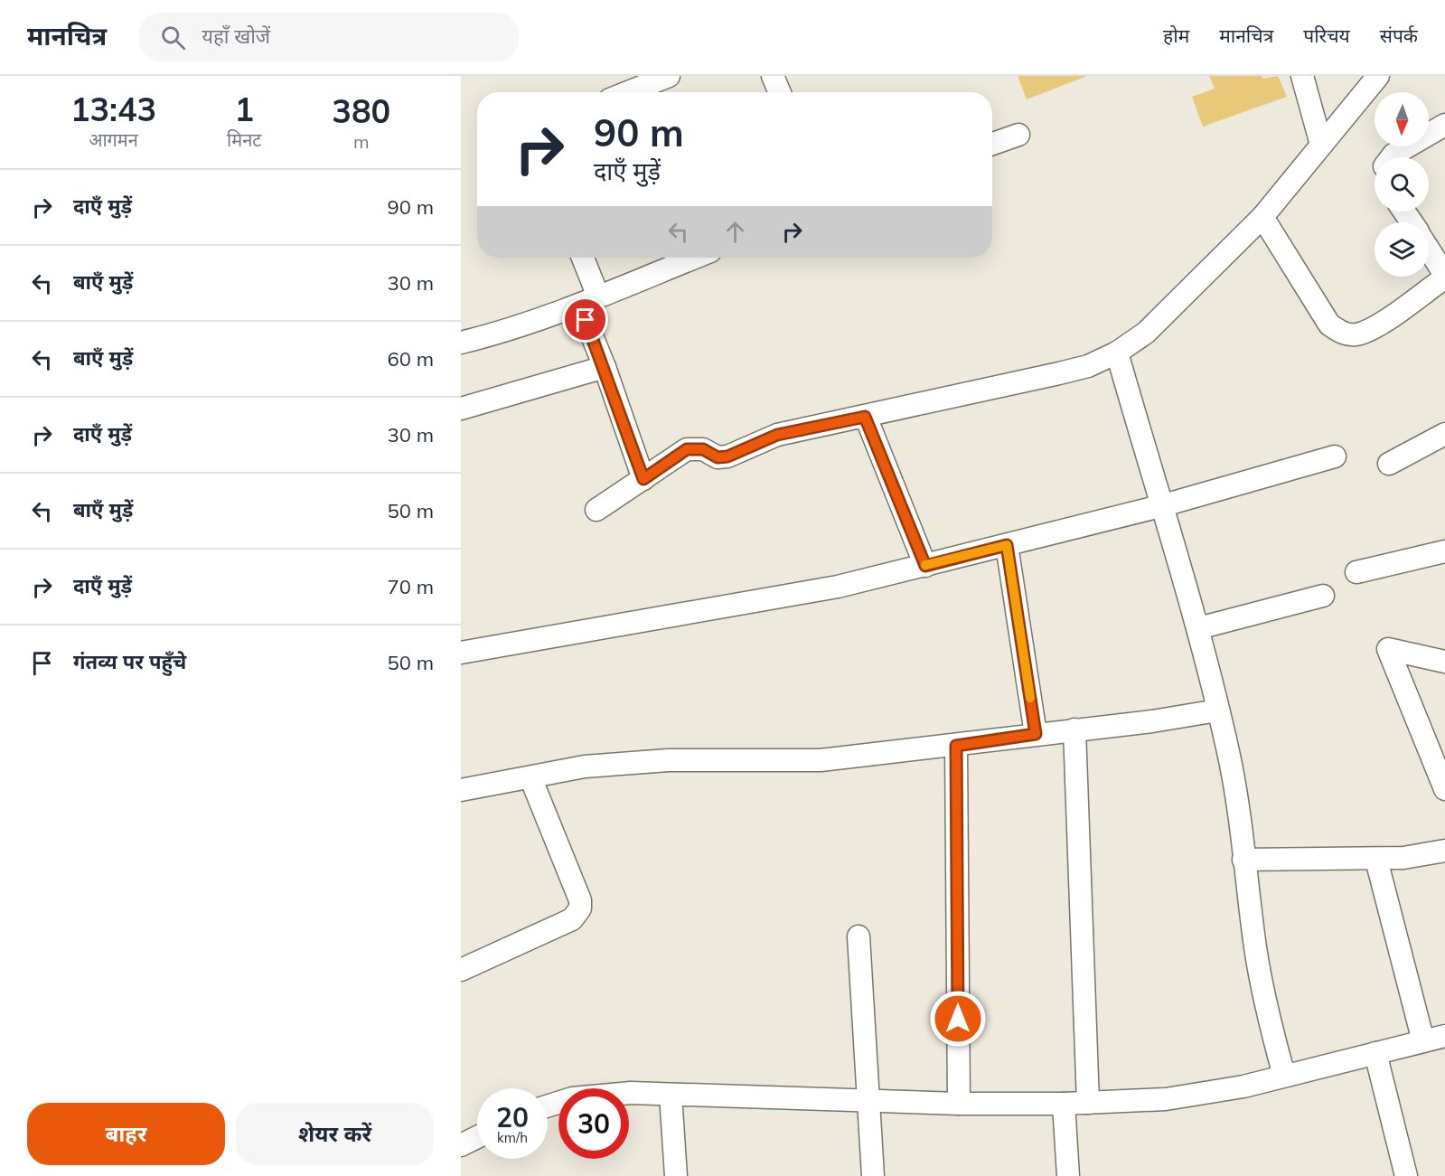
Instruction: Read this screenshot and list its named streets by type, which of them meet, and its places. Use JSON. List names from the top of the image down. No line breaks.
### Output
{"north":"bottom","page":{"header":"मानचित्र","search":"यहाँ खोजें","nav":["होम","मानचित्र","परिचय","संपर्क"],"eta":["13:43","आगमन","1","मिनट","380","m"],"turn":["90 m","दाएँ मुड़ें"],"list":[{"name":"दाएँ मुड़ें","value":"90 m"},{"name":"बाएँ मुड़ें","value":"30 m"},{"name":"बाएँ मुड़ें","value":"60 m"},{"name":"दाएँ मुड़ें","value":"30 m"},{"name":"बाएँ मुड़ें","value":"50 m"},{"name":"दाएँ मुड़ें","value":"70 m"},{"name":"गंतव्य पर पहुँचे","value":"50 m"}],"speed":"20 km/h","limit":"30","buttons":["बाहर","शेयर करें"]}}
